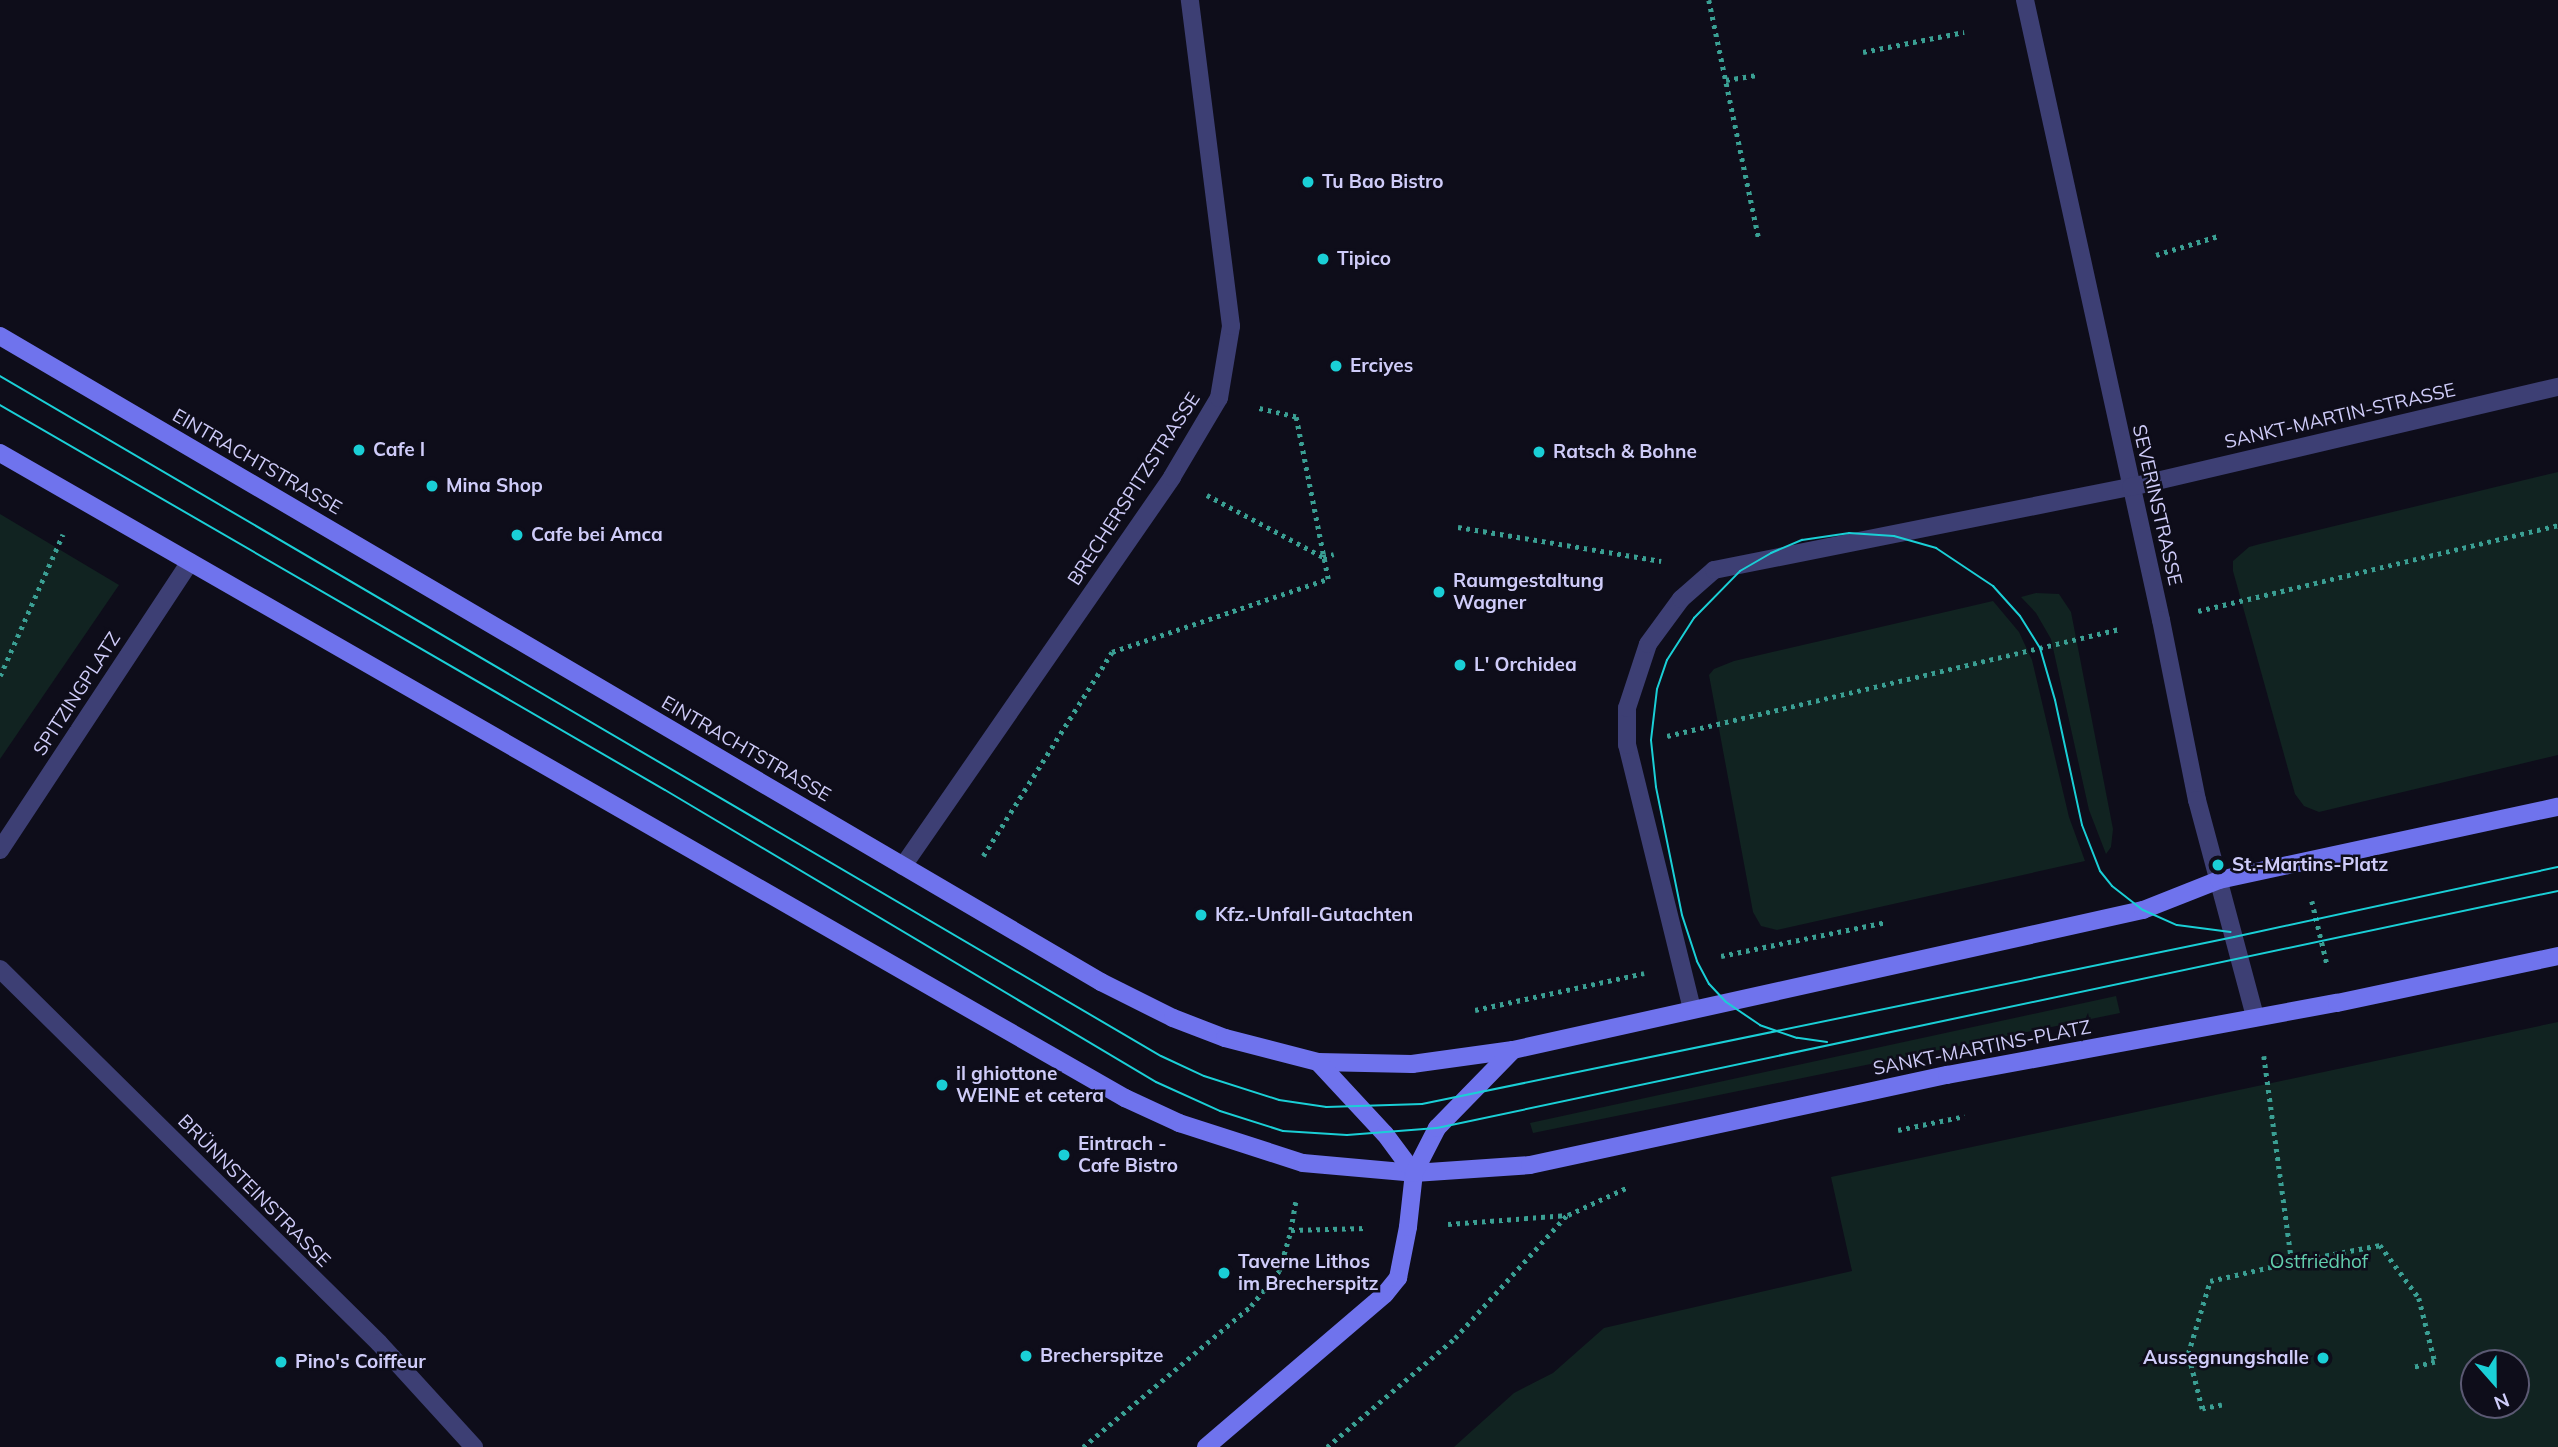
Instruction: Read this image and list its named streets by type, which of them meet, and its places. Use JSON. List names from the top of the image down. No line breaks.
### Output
{"streets":{"main road":["EINTRACHTSTRASSE","SANKT-MARTINS-PLATZ"],"street":["SANKT-MARTIN-STRASSE","BRECHERSPITZSTRASSE","SEVERINSTRASSE","SPITZINGPLATZ","BRÜNNSTEINSTRASSE"]},"crossings":[["SANKT-MARTIN-STRASSE","SEVERINSTRASSE"],["EINTRACHTSTRASSE","BRECHERSPITZSTRASSE"],["SEVERINSTRASSE","SANKT-MARTINS-PLATZ"]],"parks":["Ostfriedhof"],"places":["Tu Bao Bistro","Tipico","Erciyes","Cafe I","Ratsch & Bohne","Mina Shop","Cafe bei Amca","Raumgestaltung Wagner","L' Orchidea","St.-Martins-Platz","Kfz.-Unfall-Gutachten","il ghiottone WEINE et cetera","Eintrach - Cafe Bistro","Taverne Lithos im Brecherspitz","Brecherspitze","Aussegnungshalle","Pino's Coiffeur"],"north":"bottom"}
